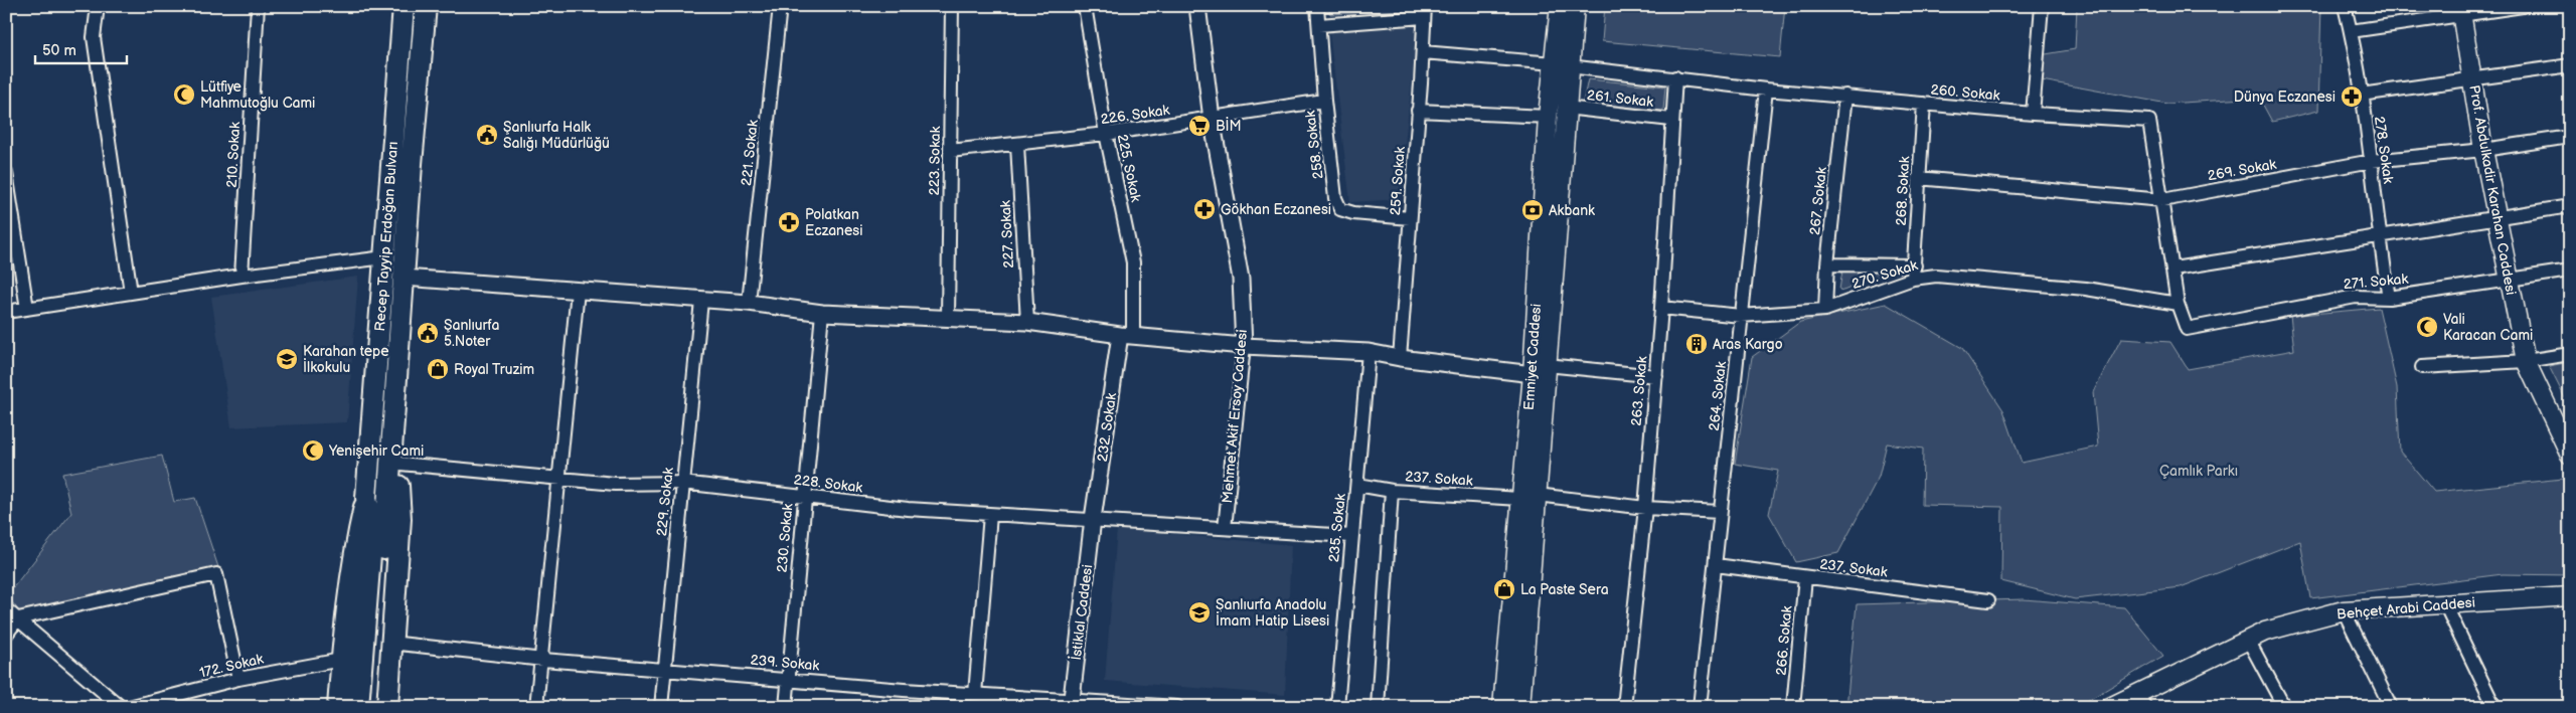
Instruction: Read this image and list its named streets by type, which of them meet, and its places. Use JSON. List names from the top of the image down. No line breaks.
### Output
{"streets":{"highway":["Recep Tayyip Erdoğan Bulvarı"],"main road":["Prof. Abdulkadir Karahan Caddesi","Emniyet Caddesi","Behçet Arabi Caddesi"],"street":["260. Sokak","261. Sokak","226. Sokak","258. Sokak","278. Sokak","221. Sokak","210. Sokak","223. Sokak","225. Sokak","269. Sokak","259. Sokak","268. Sokak","267. Sokak","227. Sokak","270. Sokak","271. Sokak","263. Sokak","264. Sokak","Mehmet Akif Ersoy Caddesi","232. Sokak","237. Sokak","228. Sokak","229. Sokak","235. Sokak","230. Sokak","İstiklal Caddesi","266. Sokak","239. Sokak","172. Sokak"]},"crossings":[["260. Sokak","269. Sokak"],["260. Sokak","259. Sokak"],["260. Sokak","268. Sokak"],["260. Sokak","267. Sokak"],["260. Sokak","270. Sokak"],["260. Sokak","271. Sokak"],["260. Sokak","Emniyet Caddesi"],["260. Sokak","263. Sokak"],["260. Sokak","264. Sokak"],["261. Sokak","Emniyet Caddesi"],["261. Sokak","263. Sokak"],["226. Sokak","258. Sokak"],["226. Sokak","223. Sokak"],["226. Sokak","225. Sokak"],["226. Sokak","227. Sokak"],["226. Sokak","Mehmet Akif Ersoy Caddesi"],["258. Sokak","259. Sokak"],["278. Sokak","269. Sokak"],["278. Sokak","271. Sokak"],["225. Sokak","232. Sokak"],["269. Sokak","Prof. Abdulkadir Karahan Caddesi"],["269. Sokak","268. Sokak"],["Prof. Abdulkadir Karahan Caddesi","271. Sokak"],["268. Sokak","270. Sokak"],["267. Sokak","270. Sokak"],["Recep Tayyip Erdoğan Bulvarı","228. Sokak"],["270. Sokak","263. Sokak"],["270. Sokak","264. Sokak"],["Emniyet Caddesi","237. Sokak"],["263. Sokak","237. Sokak"],["264. Sokak","237. Sokak"],["Mehmet Akif Ersoy Caddesi","228. Sokak"],["232. Sokak","228. Sokak"],["232. Sokak","İstiklal Caddesi"],["237. Sokak","235. Sokak"],["237. Sokak","266. Sokak"],["228. Sokak","229. Sokak"],["228. Sokak","235. Sokak"],["228. Sokak","230. Sokak"],["228. Sokak","İstiklal Caddesi"],["229. Sokak","239. Sokak"],["230. Sokak","239. Sokak"],["İstiklal Caddesi","239. Sokak"]],"parks":["Çamlık Parkı"],"places":{"mosque":["Lütfiye Mahmutoğlu Cami","Vali Karacan Cami","Yenişehir Cami"],"pharmacy":["Dünya Eczanesi","Gökhan Eczanesi","Polatkan Eczanesi"],"supermarket":["BİM"],"public building":["Şanlıurfa Halk Salığı Müdürlüğü","Şanlıurfa 5.Noter"],"bank":["Akbank"],"building":["Aras Kargo"],"school or university":["Karahan tepe İlkokulu","Şanlıurfa Anadolu İmam Hatip Lisesi"],"shop":["Royal Truzim","La Paste Sera"]},"scale_bar":"50 m"}
